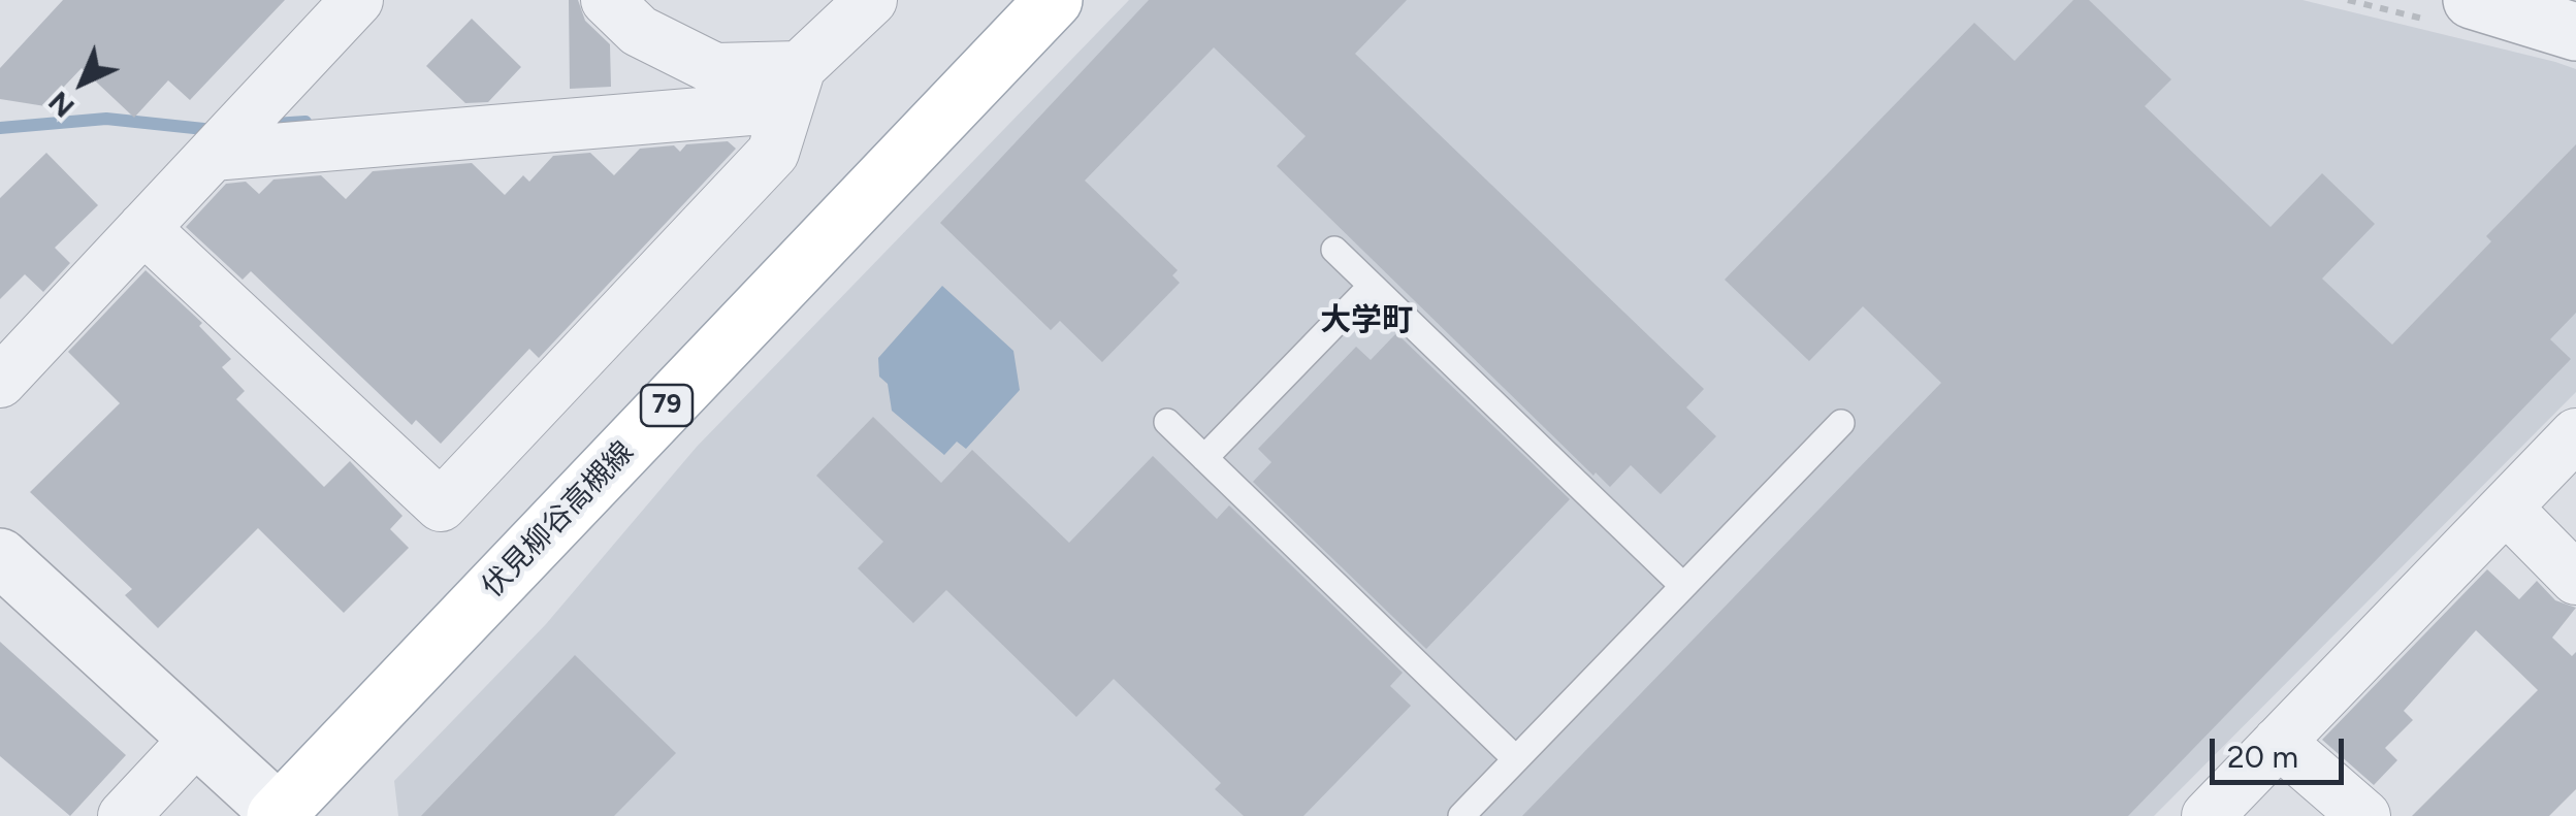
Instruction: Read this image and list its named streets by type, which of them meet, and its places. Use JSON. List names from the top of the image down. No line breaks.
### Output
{"streets":{"main road":["79","伏見柳谷高槻線"]},"districts":["大学町"],"scale_bar":"20 m","north":"bottom left"}
